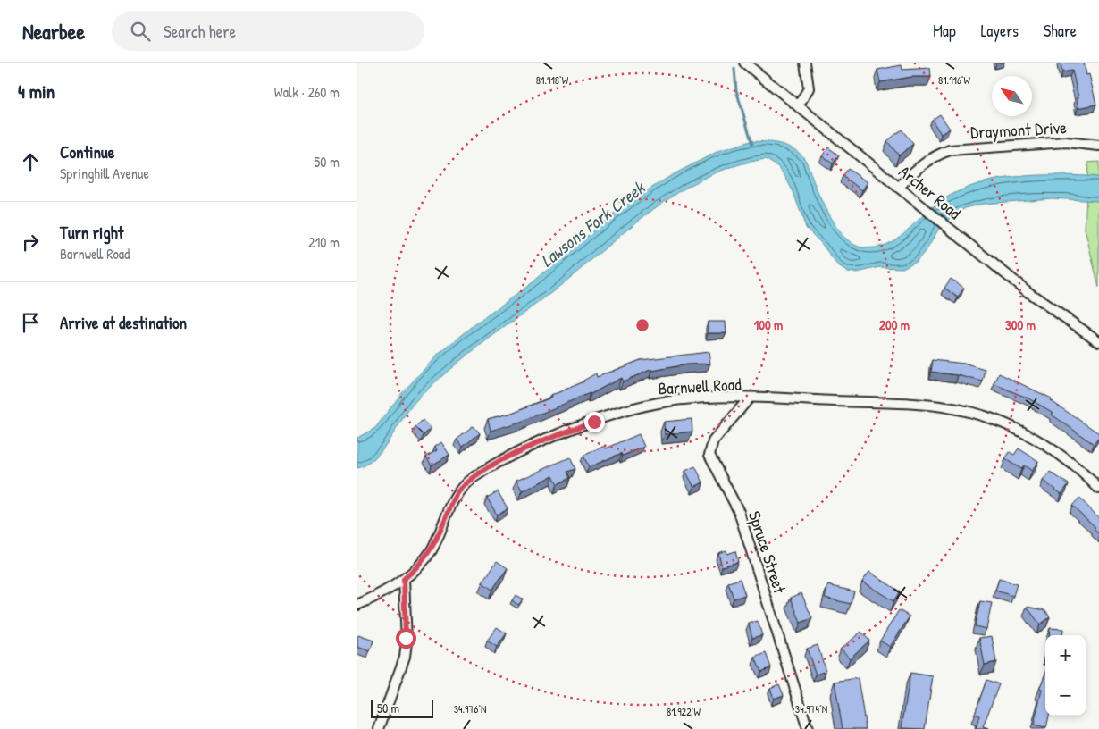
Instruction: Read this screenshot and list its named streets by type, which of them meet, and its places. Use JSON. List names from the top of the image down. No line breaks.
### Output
{"streets":{"street":["Draymont Drive","Archer Road","Barnwell Road","Spruce Street"]},"crossings":[["Draymont Drive","Archer Road"],["Barnwell Road","Spruce Street"]],"water":["Lawsons Fork Creek"],"scale_bar":"50 m","north":"top left","page":{"header":"Nearbee","search":"Search here","nav":["Map","Layers","Share"],"heading":["4 min","Walk · 260 m"],"list":[["Continue","Springhill Avenue","50 m"],["Turn right","Barnwell Road","210 m"],"Arrive at destination"],"map_buttons":["+","−"],"scale":"50 m"},"coordinates":["81.916°W","81.918°W","34.976°N","34.974°N","81.922°W"],"rings":["100 m","200 m","300 m"]}
